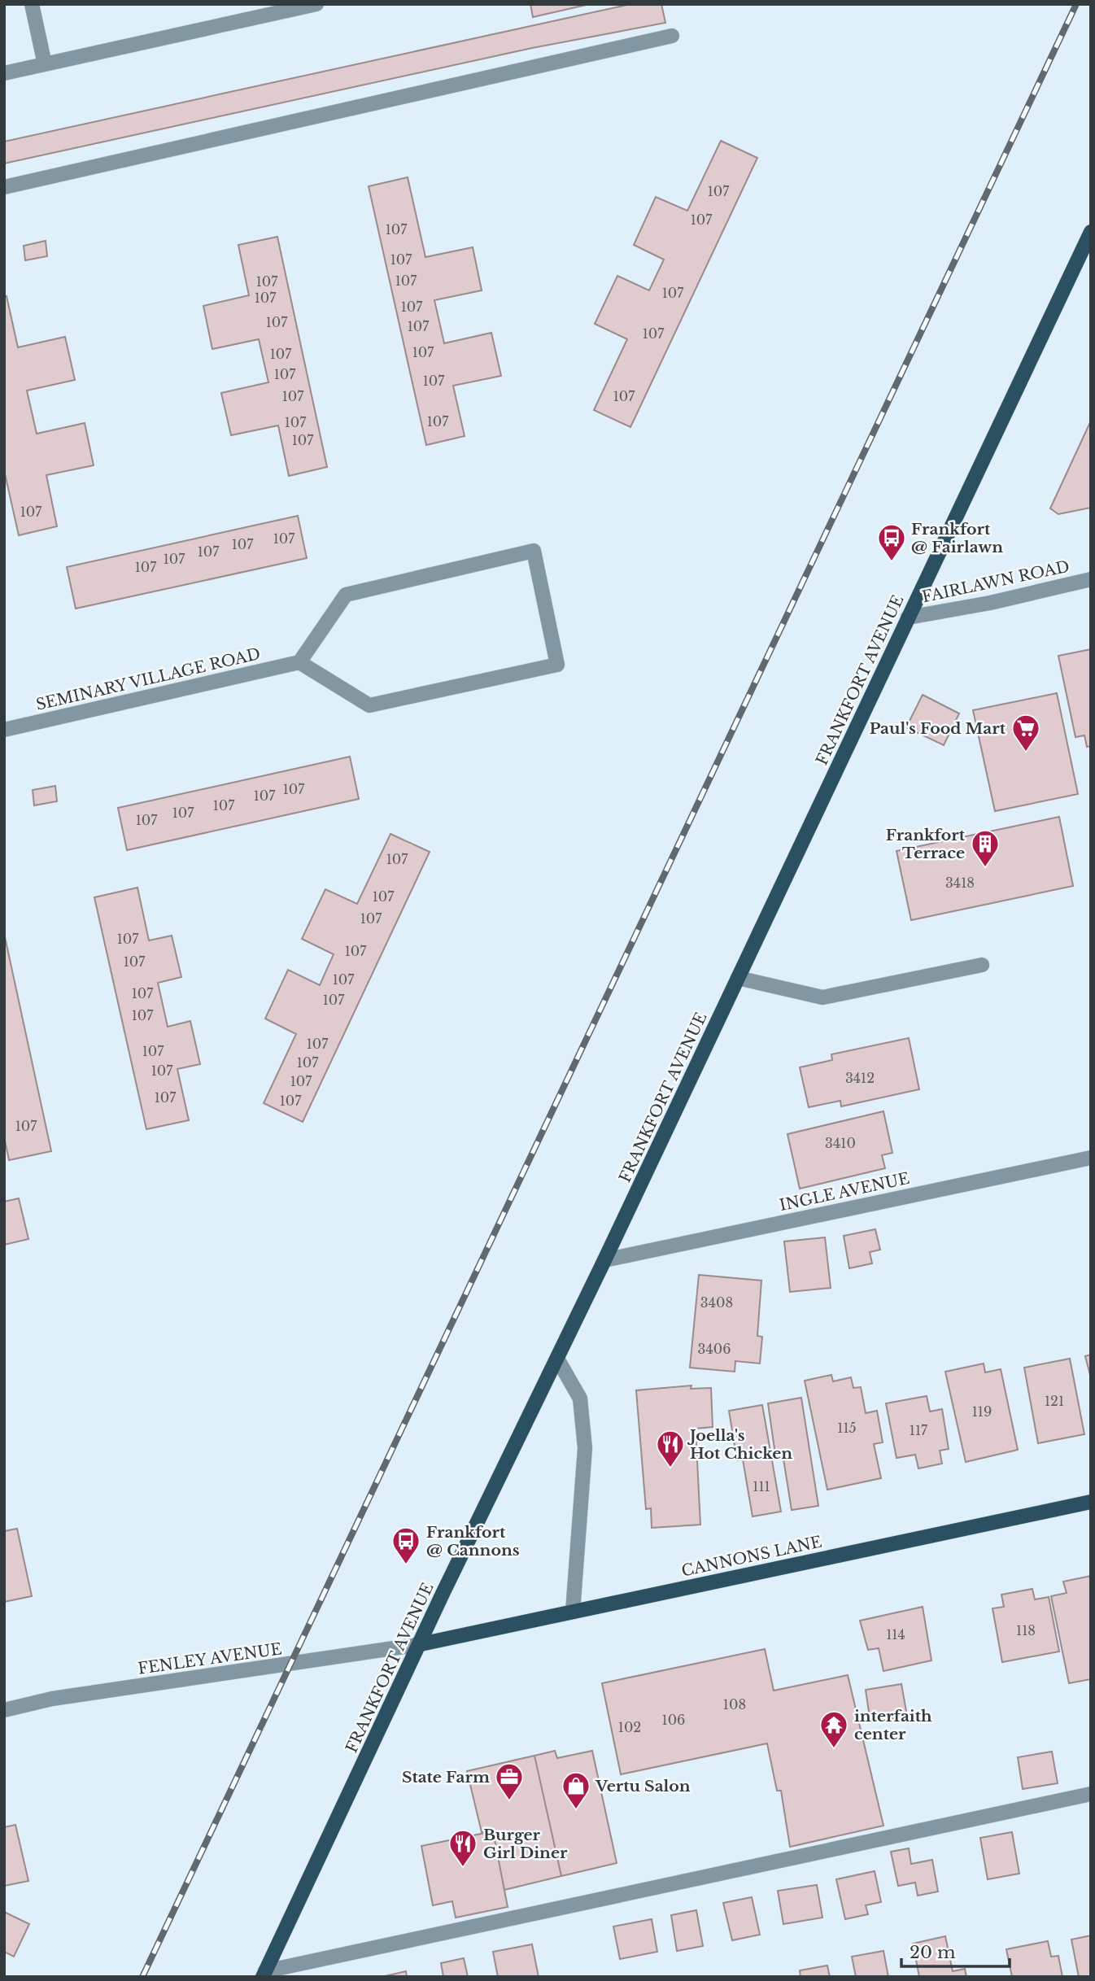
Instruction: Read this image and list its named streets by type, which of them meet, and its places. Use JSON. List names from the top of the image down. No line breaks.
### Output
{"streets":{"main road":["FRANKFORT AVENUE","CANNONS LANE"],"street":["FAIRLAWN ROAD","SEMINARY VILLAGE ROAD","INGLE AVENUE","FENLEY AVENUE"]},"crossings":[["FAIRLAWN ROAD","FRANKFORT AVENUE"],["FRANKFORT AVENUE","INGLE AVENUE"],["FRANKFORT AVENUE","CANNONS LANE"],["FRANKFORT AVENUE","FENLEY AVENUE"],["CANNONS LANE","FENLEY AVENUE"]],"places":{"bus stop":["Frankfort @ Fairlawn","Frankfort @ Cannons"],"supermarket":["Paul's Food Mart"],"building":["Frankfort Terrace"],"restaurant":["Joella's Hot Chicken","Burger Girl Diner"],"temple":["interfaith center"],"office":["State Farm"],"shop":["Vertu Salon"]},"house_numbers":["107","107","107","107","107","107","107","107","107","107","107","107","107","107","107","107","107","107","107","107","107","107","107","107","107","107","107","107","107","107","107","107","107","3418","107","107","107","107","107","107","107","107","107","107","107","107","107","3412","107","107","107","107","3410","3408","3406","121","119","115","117","111","118","114","108","106","102"],"scale_bar":"20 m"}
